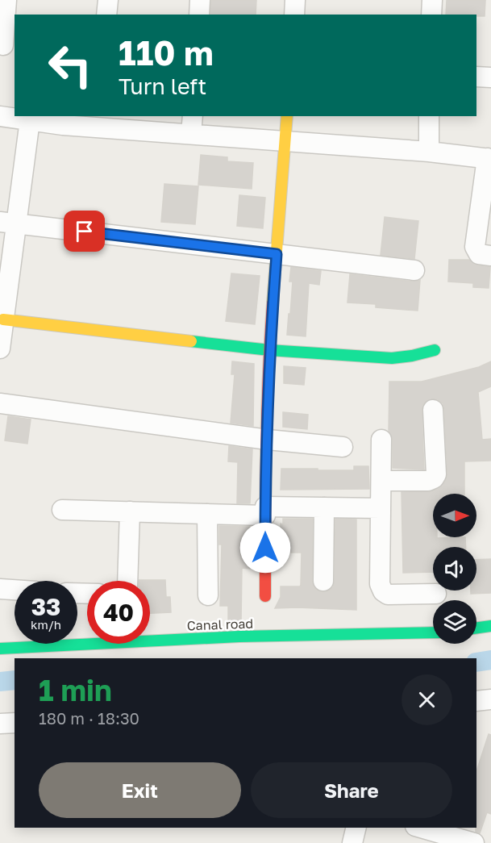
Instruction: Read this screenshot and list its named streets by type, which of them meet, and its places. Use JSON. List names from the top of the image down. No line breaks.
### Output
{"streets":{"street":["Canal road"]},"north":"right","page":{"turn":["110 m","Turn left"],"speed":"33 km/h","limit":"40","heading":["1 min","180 m · 18:30"],"buttons":["Exit","Share"]}}
